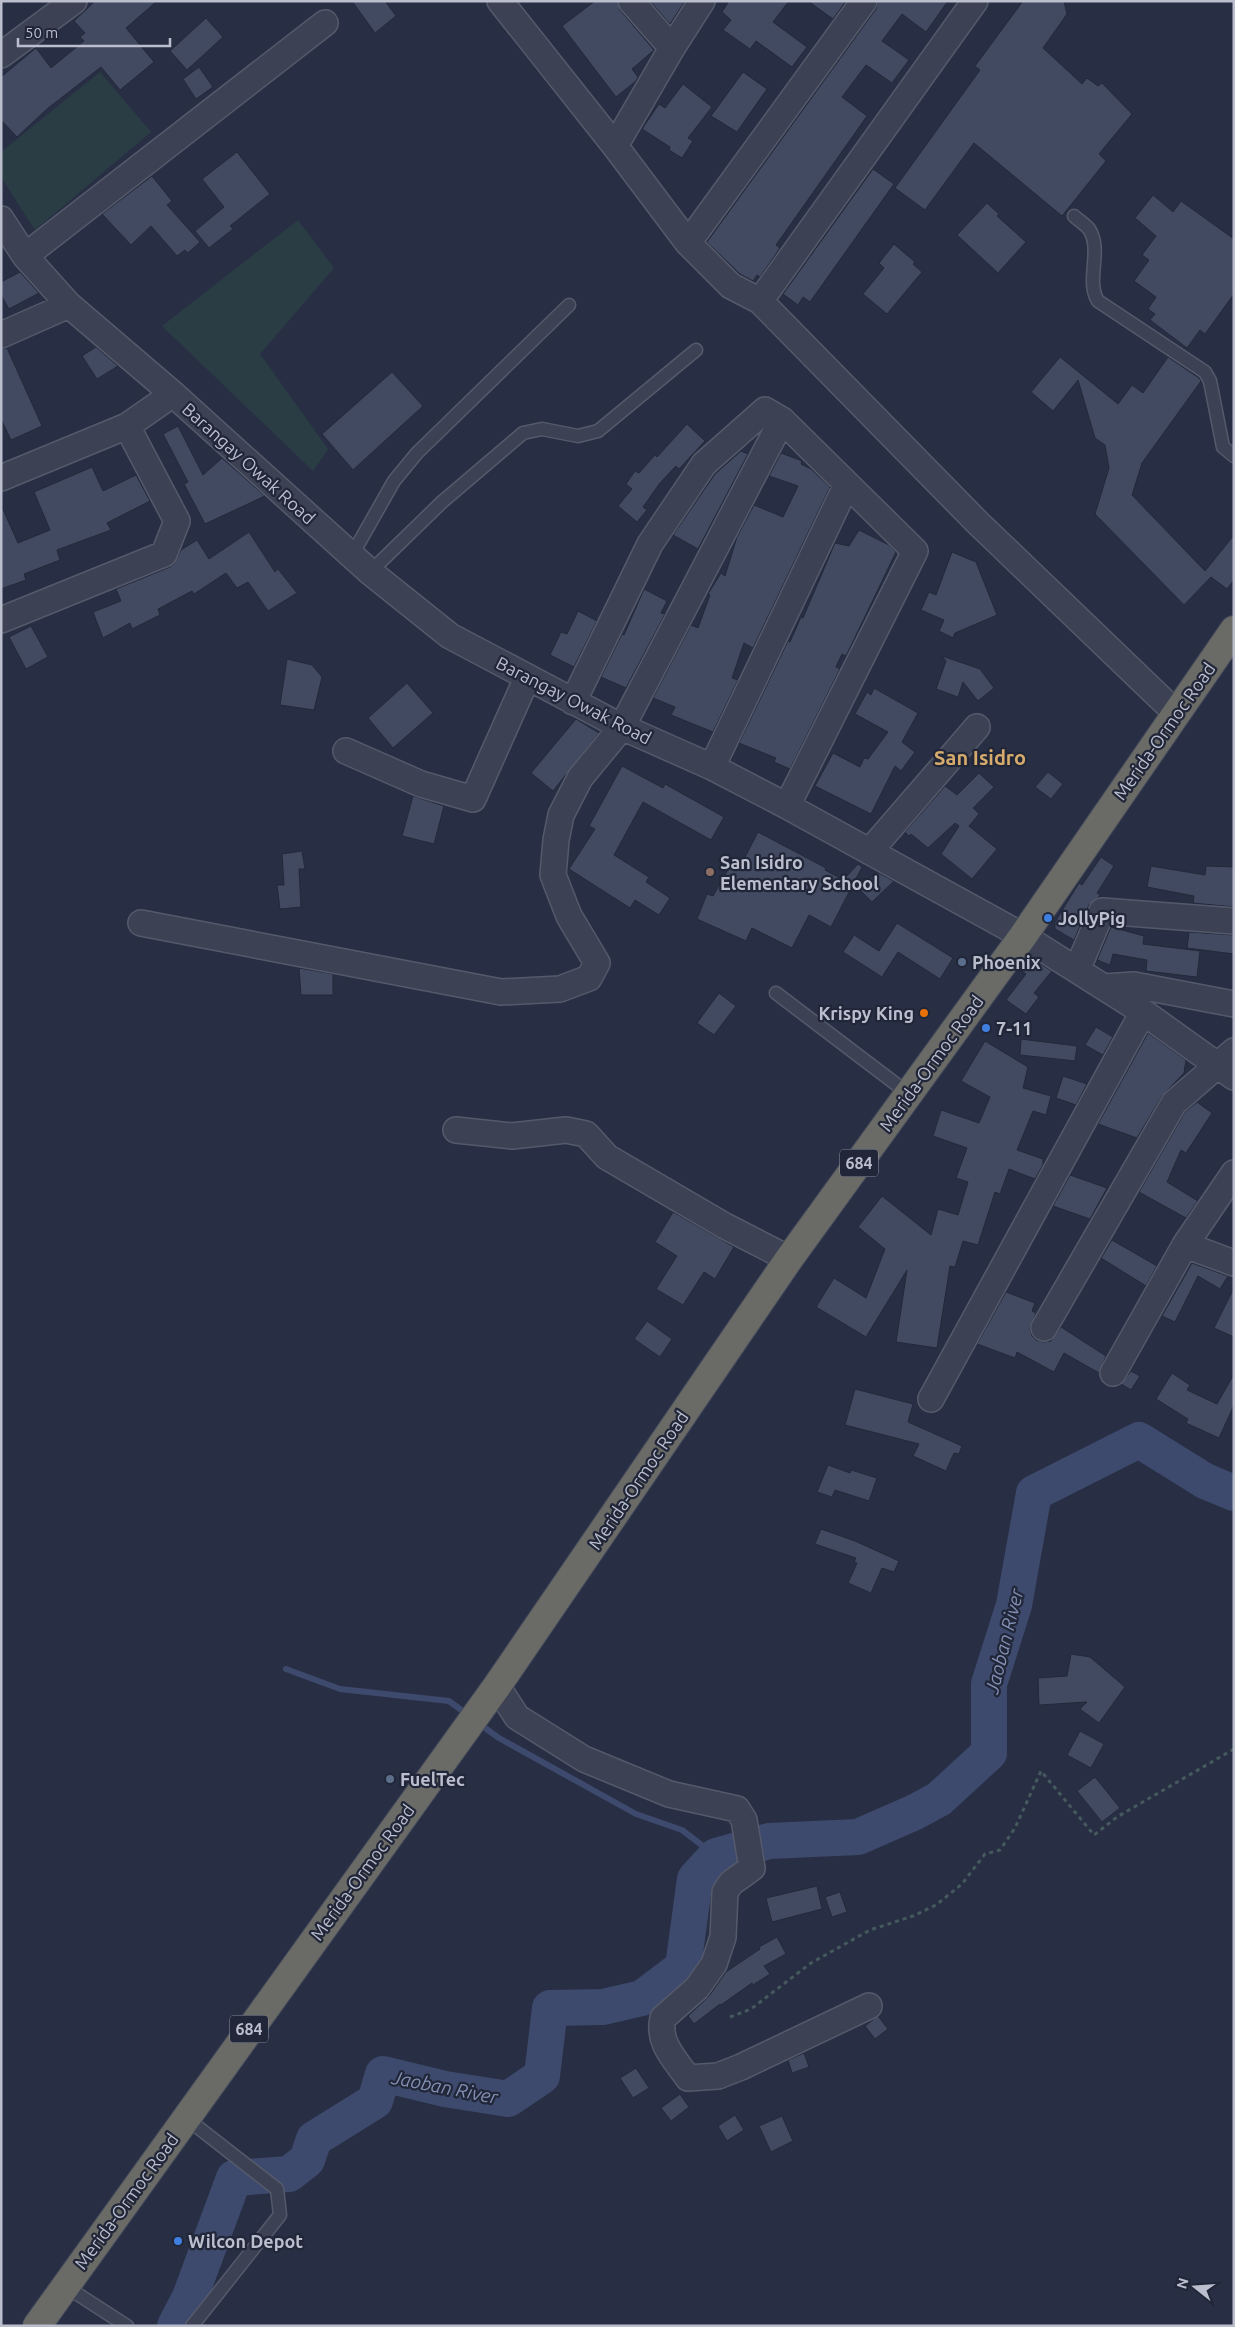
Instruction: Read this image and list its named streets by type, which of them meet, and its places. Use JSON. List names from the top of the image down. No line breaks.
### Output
{"streets":{"highway":["Merida-Ormoc Road","684"],"street":["Barangay Owak Road"]},"crossings":[["Barangay Owak Road","Merida-Ormoc Road"]],"districts":["San Isidro"],"water":["Jaoban River"],"places":["San Isidro Elementary School","JollyPig","Phoenix","Krispy King","7-11","FuelTec","Wilcon Depot"],"scale_bar":"50 m","north":"left"}
